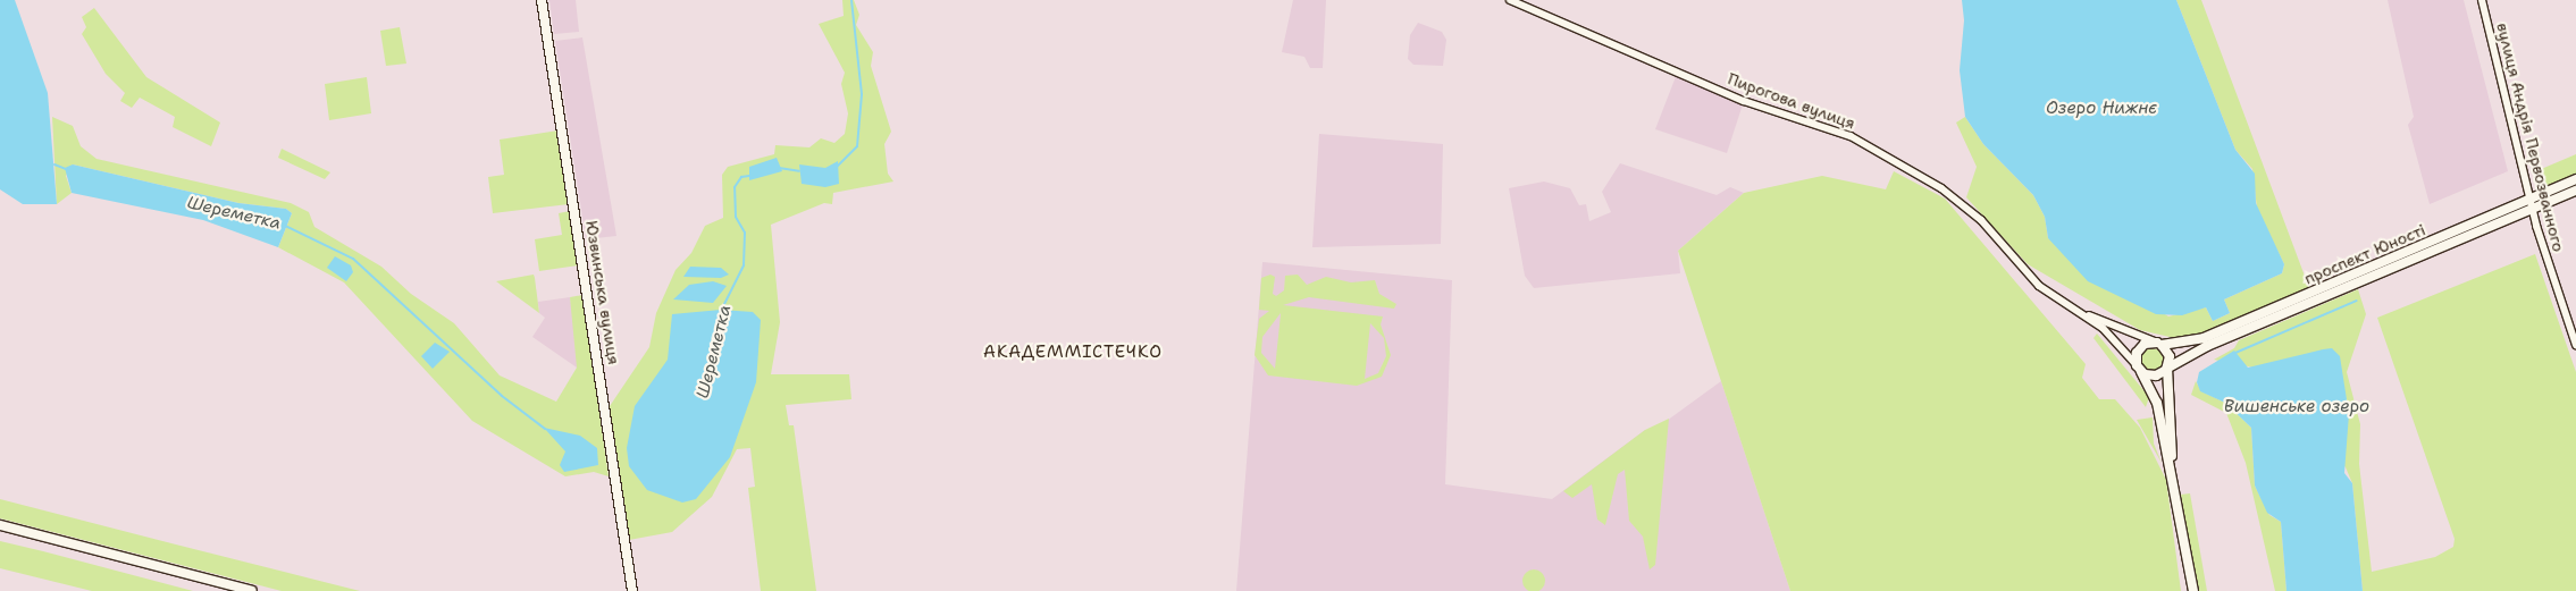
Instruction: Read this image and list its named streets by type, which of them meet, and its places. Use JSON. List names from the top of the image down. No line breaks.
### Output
{"streets":{"main road":["Пирогова вулиця","проспект Юності","Юзвинська вулиця"],"street":["вулиця Андрія Первозванного"]},"crossings":[["Пирогова вулиця","проспект Юності"],["вулиця Андрія Первозванного","проспект Юності"]],"districts":["АКАДЕММІСТЕЧКО"],"water":["Озеро Нижнє","Шереметка","Вишенське озеро"]}
